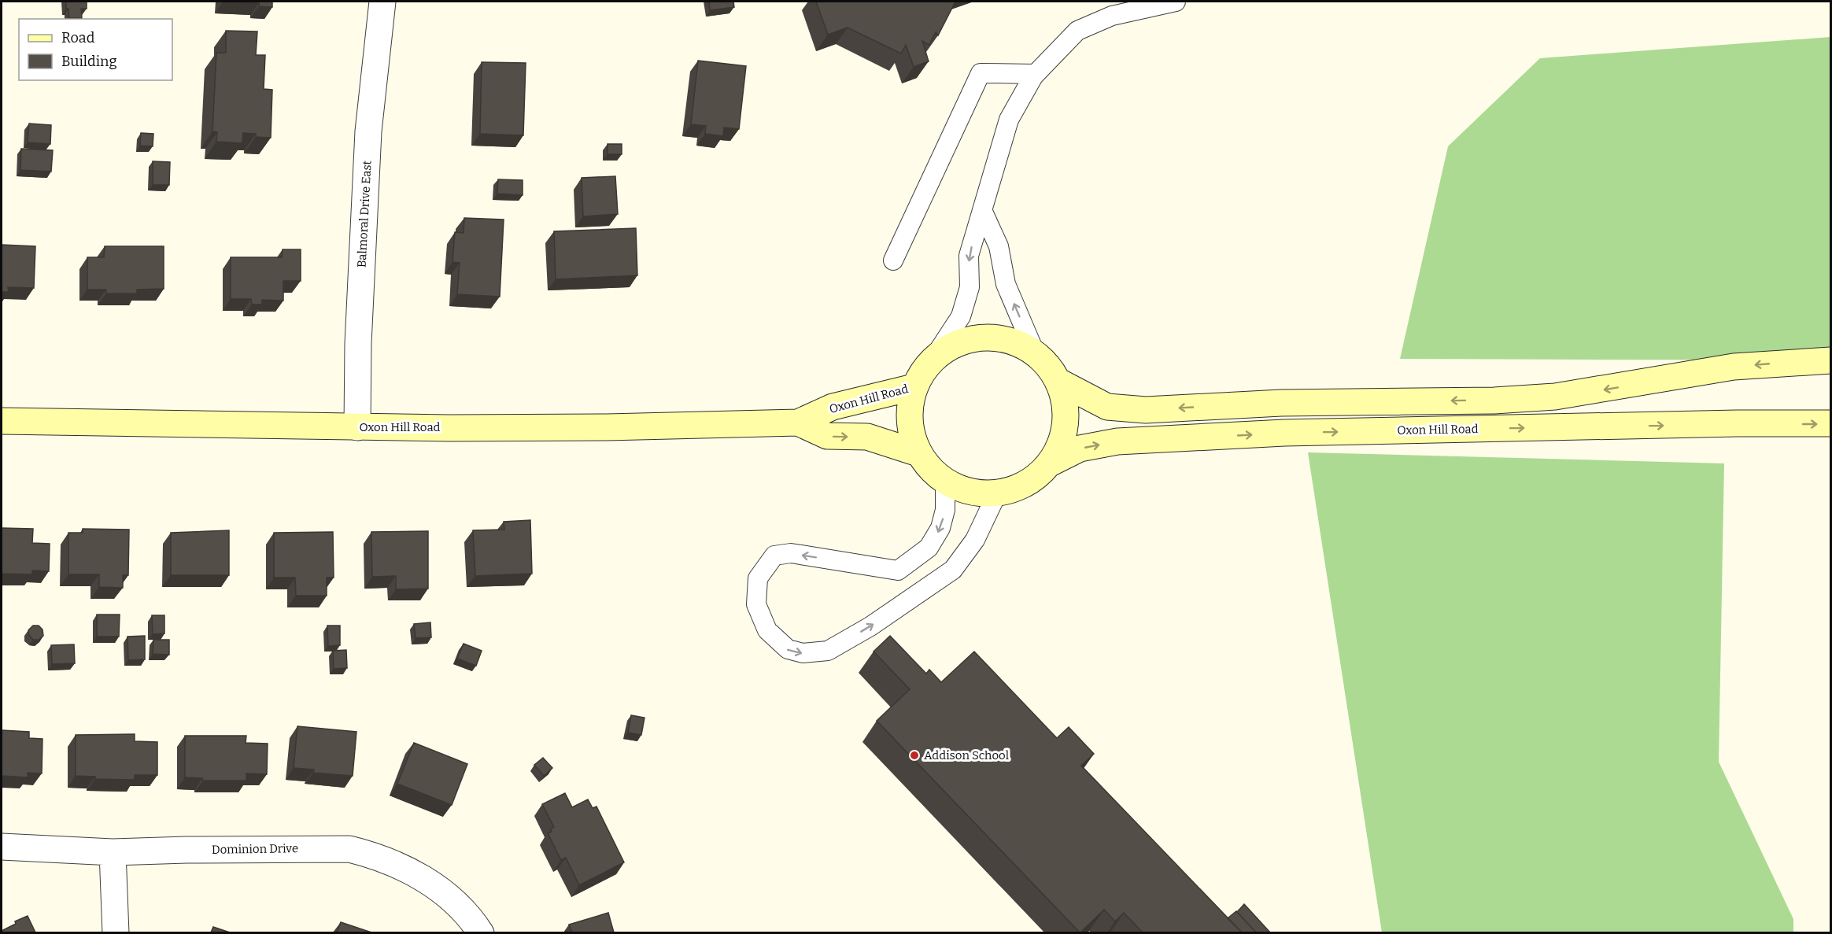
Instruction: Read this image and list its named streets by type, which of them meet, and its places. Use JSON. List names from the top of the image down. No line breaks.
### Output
{"streets":{"main road":["Oxon Hill Road"],"street":["Balmoral Drive East","Dominion Drive"]},"crossings":[["Balmoral Drive East","Oxon Hill Road"]],"places":["Addison School"],"legend":["Road","Building"]}
